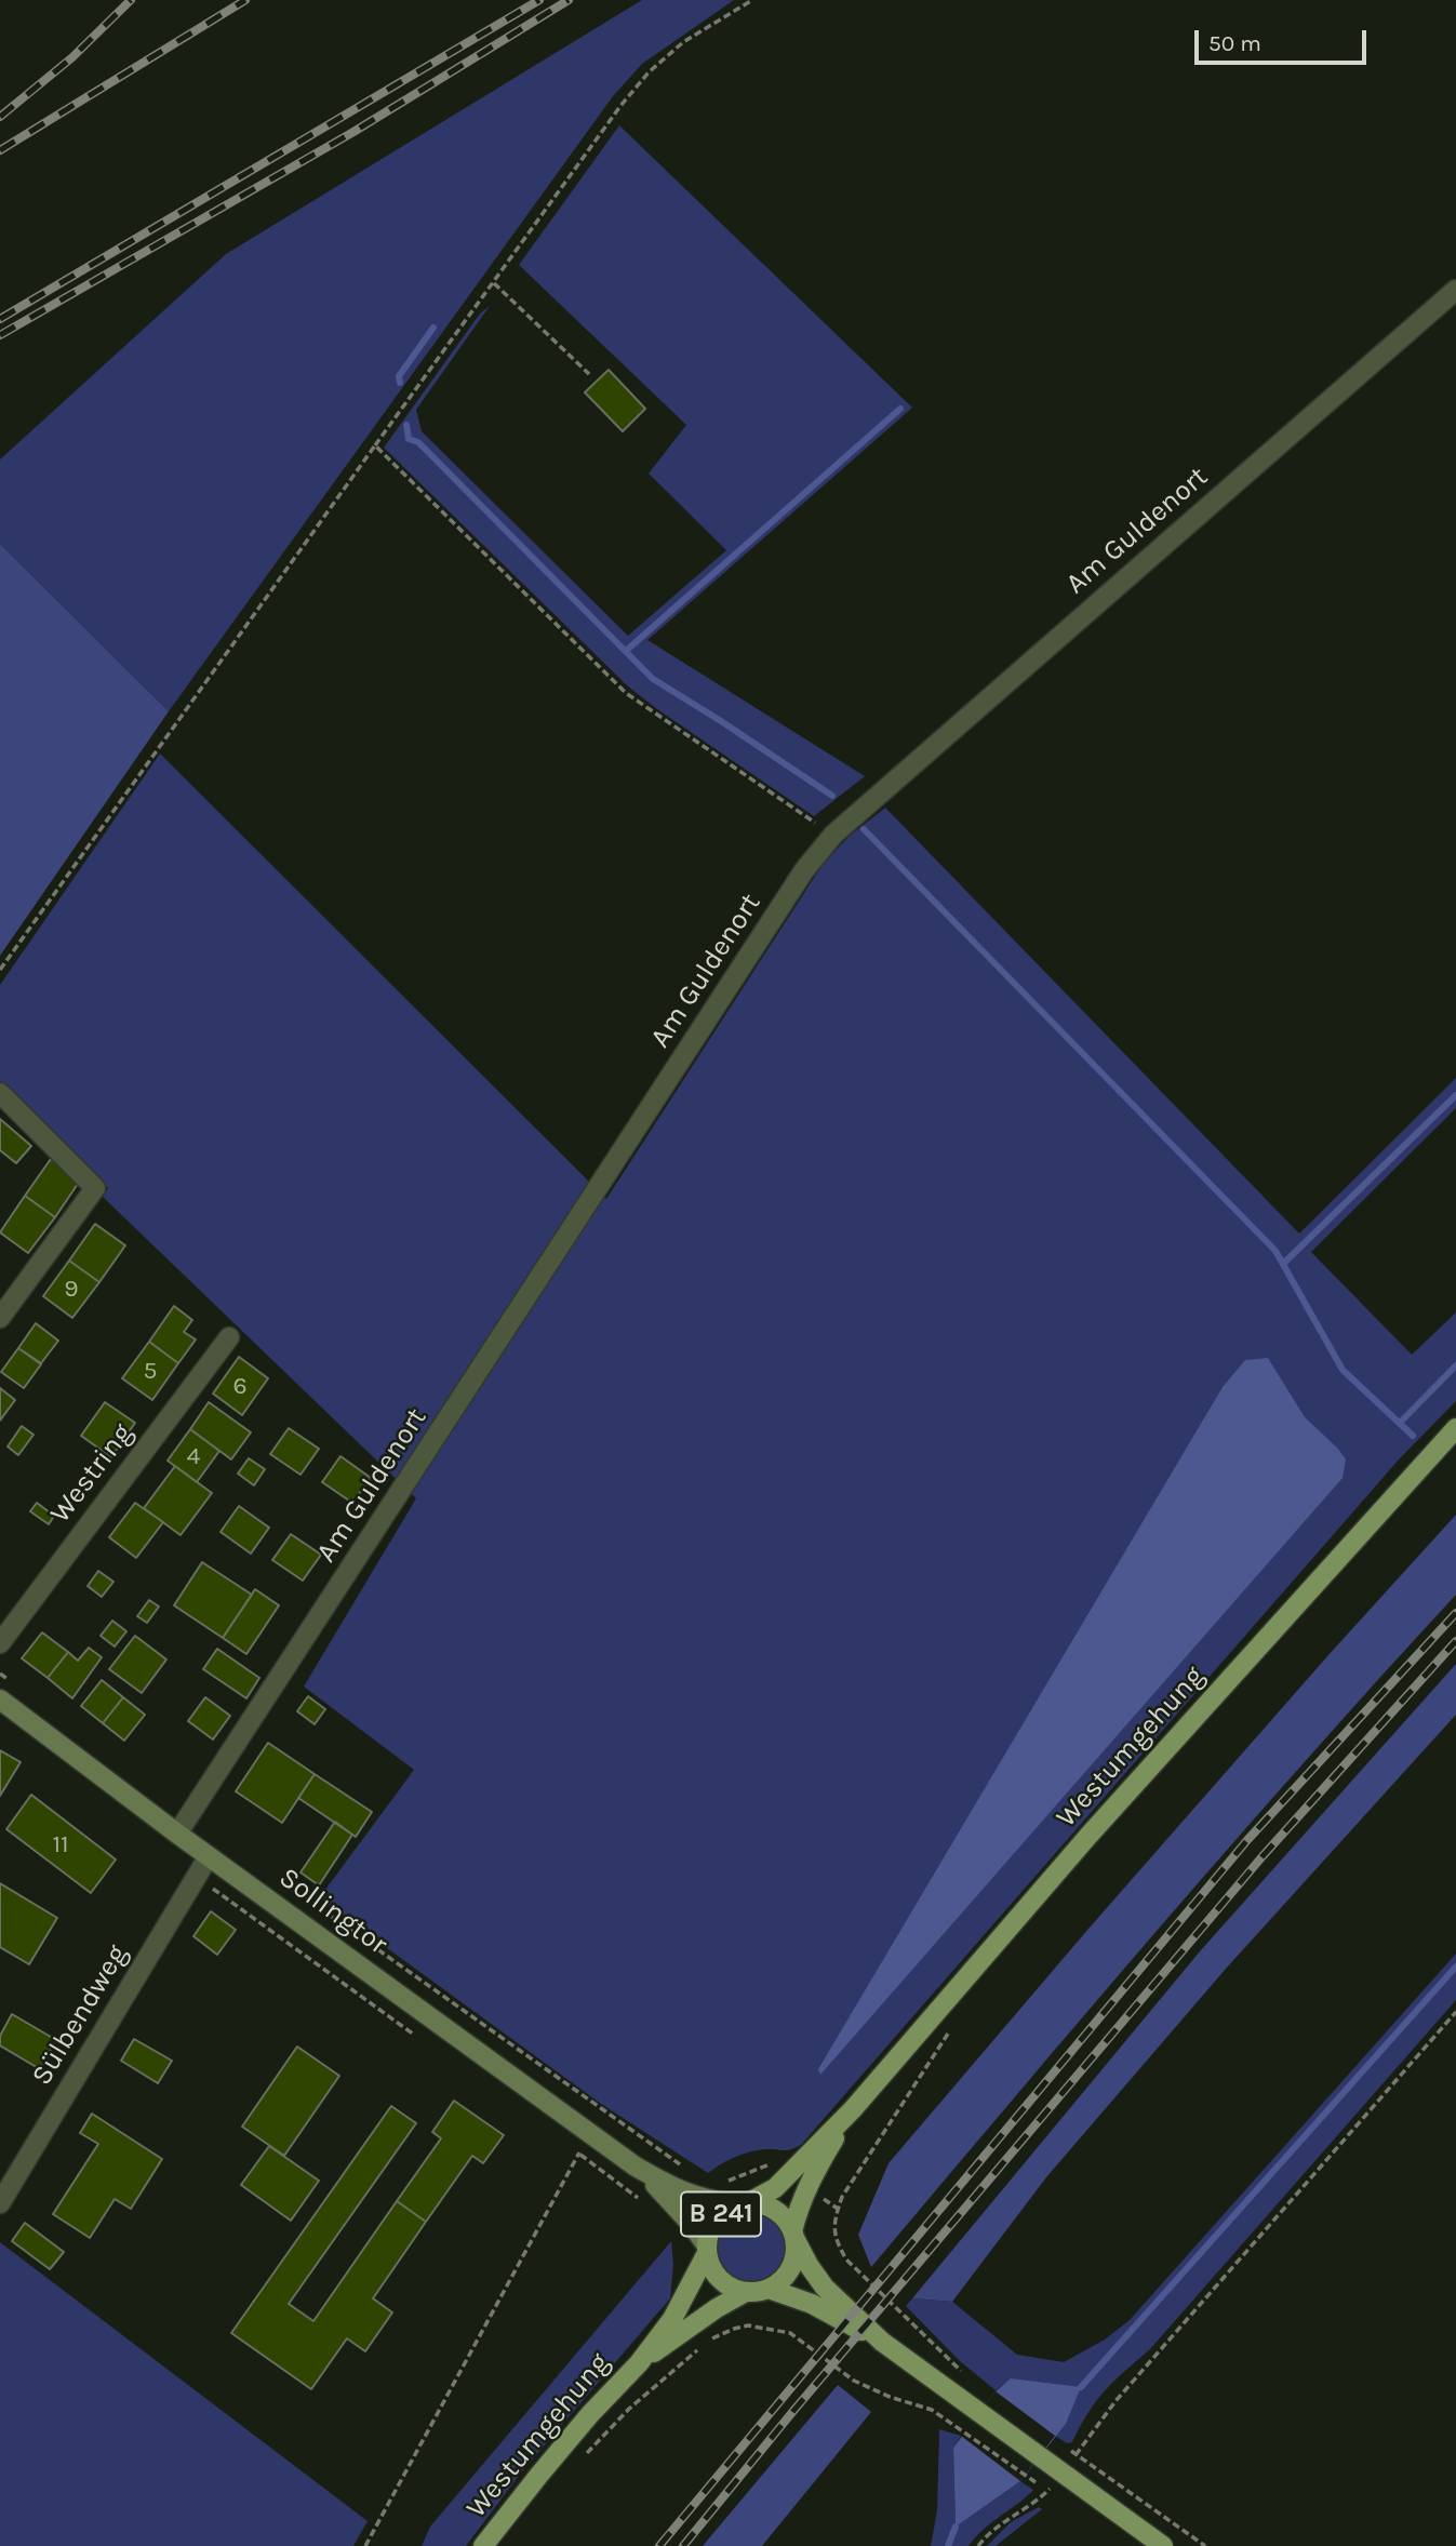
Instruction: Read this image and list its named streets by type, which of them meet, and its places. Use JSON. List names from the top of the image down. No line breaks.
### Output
{"streets":{"main road":["Westumgehung","Sollingtor","B 241"],"street":["Am Guldenort","Westring","Sülbendweg"]},"crossings":[["Am Guldenort","Sollingtor"],["Westumgehung","Sollingtor"],["Westumgehung","B 241"],["Sollingtor","Sülbendweg"],["Sollingtor","B 241"]],"house_numbers":["9","5","6","4","11"],"scale_bar":"50 m"}
